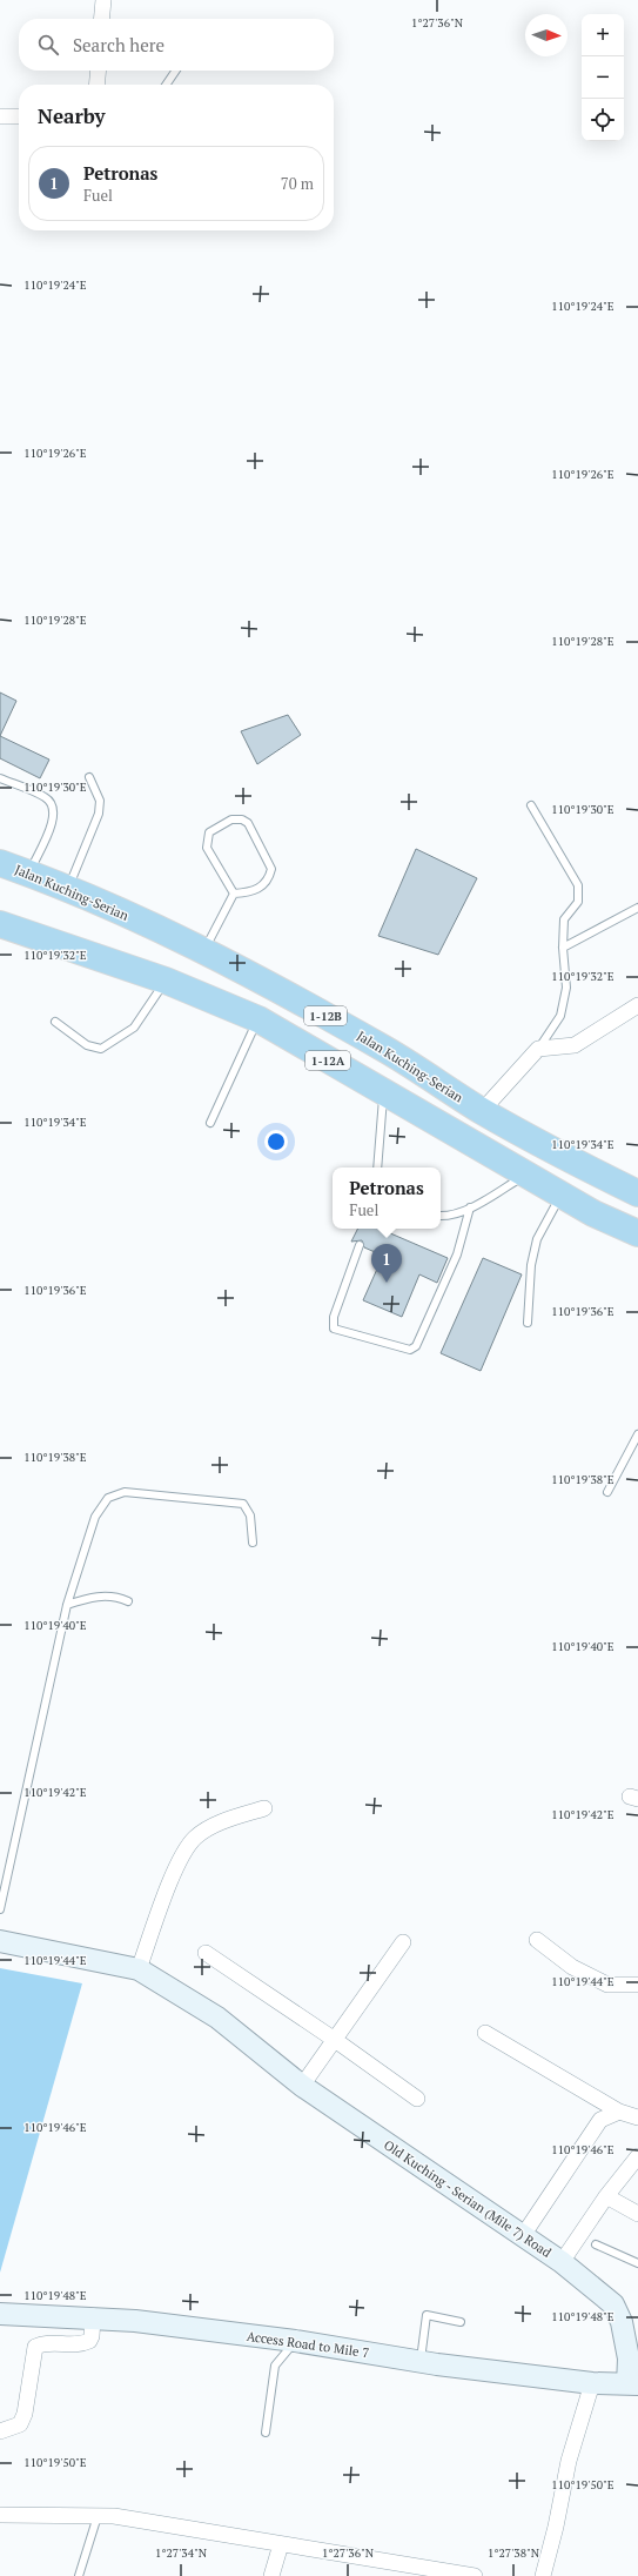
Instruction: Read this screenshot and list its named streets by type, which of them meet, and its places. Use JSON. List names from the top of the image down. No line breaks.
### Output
{"streets":{"highway":["Jalan Kuching-Serian","1-12B","1-12A"],"street":["Old Kuching - Serian (Mile 7) Road","Access Road to Mile 7"]},"crossings":[["Old Kuching - Serian (Mile 7) Road","Access Road to Mile 7"]],"north":"right","page":{"map_buttons":["+","−"],"search":"Search here","heading":"Nearby","list":[{"mark":"1","name":"Petronas","note":"Fuel","value":"70 m"}],"popup":["Petronas","Fuel"],"pins":"1"},"coordinates":["1°27'36\"N","110°19'24\"E","110°19'26\"E","110°19'28\"E","110°19'30\"E","110°19'32\"E","110°19'34\"E","110°19'36\"E","110°19'38\"E","110°19'40\"E","110°19'42\"E","110°19'44\"E","110°19'46\"E","110°19'48\"E","110°19'50\"E","1°27'34\"N","1°27'38\"N"]}
